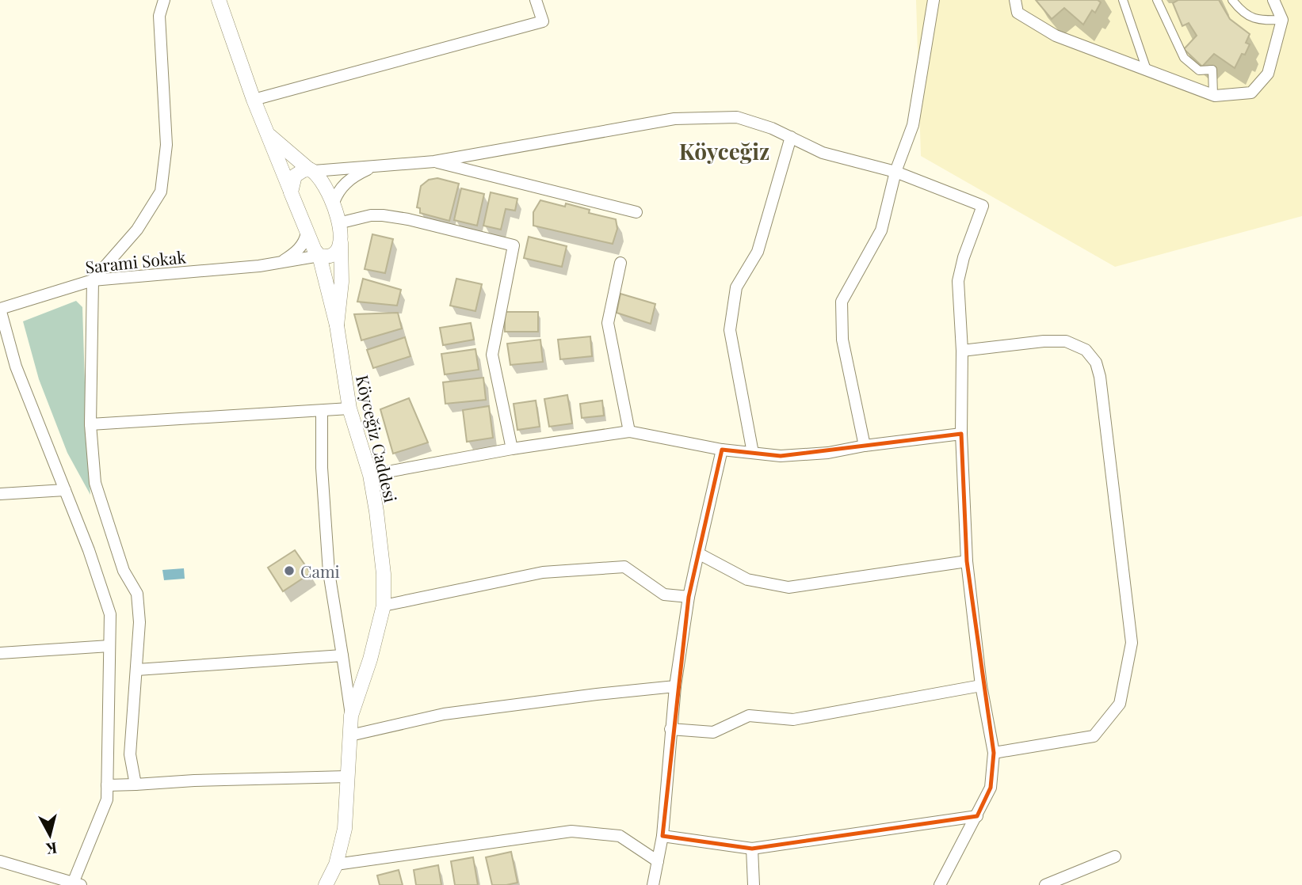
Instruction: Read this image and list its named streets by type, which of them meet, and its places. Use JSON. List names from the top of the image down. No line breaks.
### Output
{"streets":{"street":["Sarami Sokak","Köyceğiz Caddesi"]},"crossings":[["Sarami Sokak","Köyceğiz Caddesi"]],"districts":["Köyceğiz"],"places":["Cami"],"north":"bottom"}
